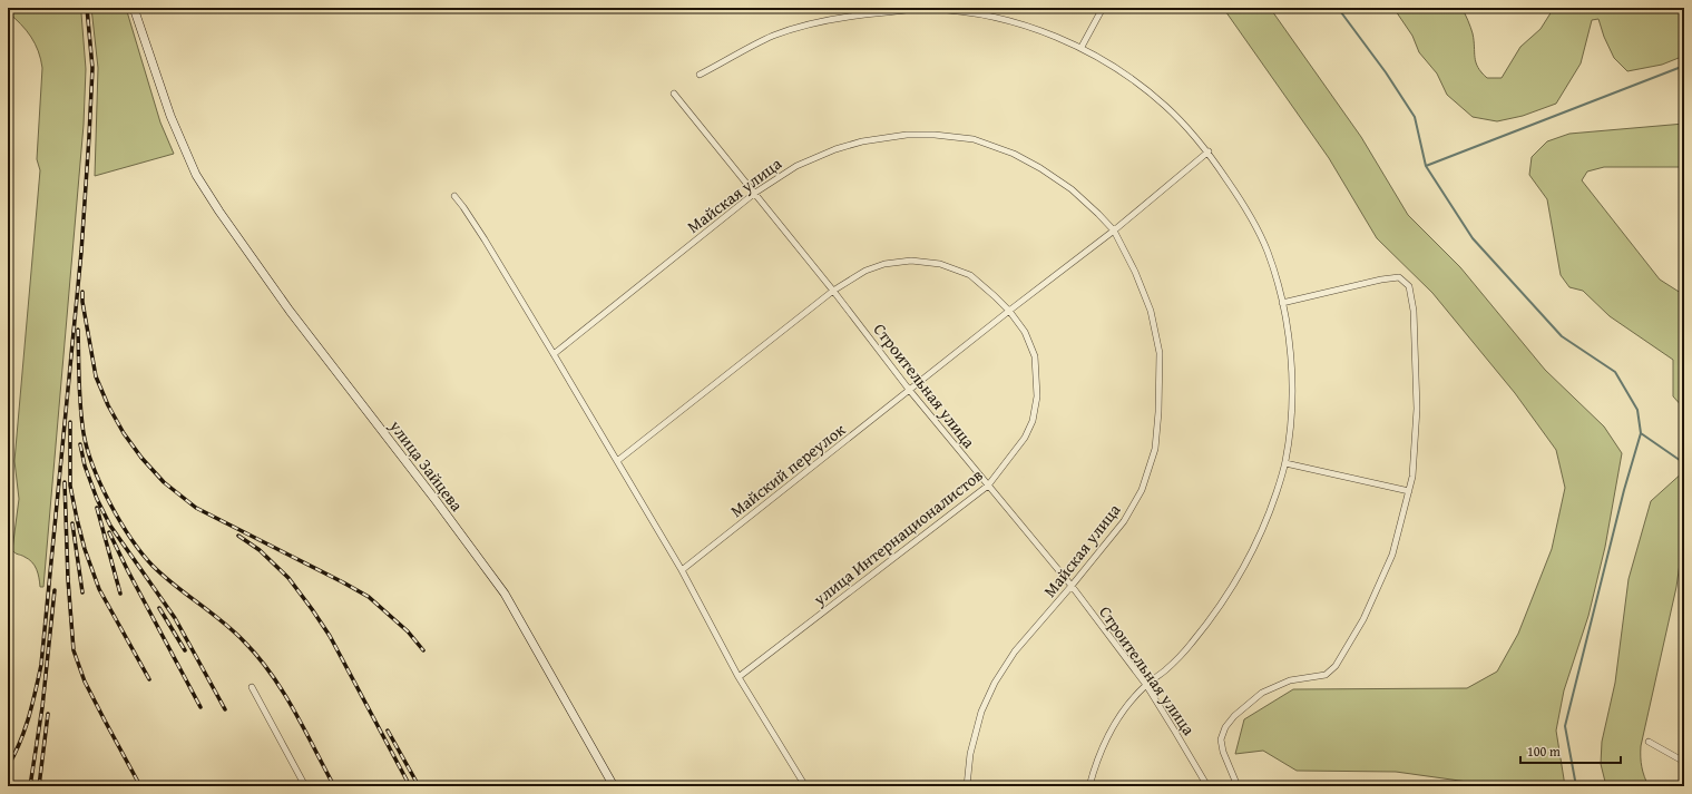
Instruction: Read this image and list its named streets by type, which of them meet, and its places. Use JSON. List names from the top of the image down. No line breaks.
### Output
{"streets":{"street":["Майская улица","Строительная улица","улица Зайцева","Майский переулок","улица Интернационалистов"]},"crossings":[["Майская улица","Строительная улица"],["Майская улица","Майский переулок"],["Строительная улица","Майский переулок"],["Строительная улица","улица Интернационалистов"],["Майский переулок","улица Интернационалистов"]],"scale_bar":"100 m"}
